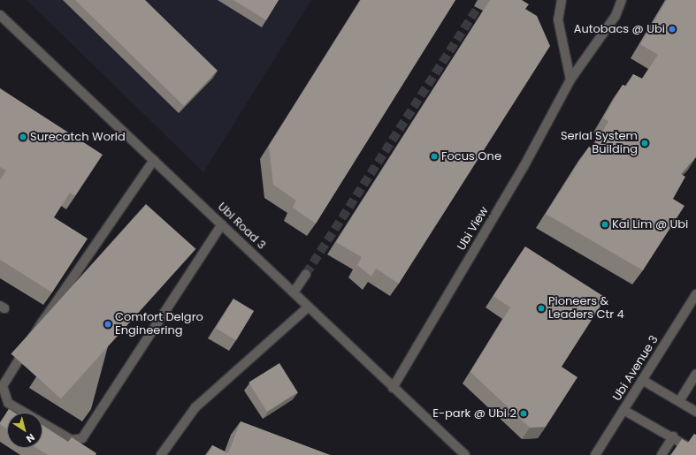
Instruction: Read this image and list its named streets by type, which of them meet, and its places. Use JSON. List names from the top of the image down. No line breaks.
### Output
{"streets":{"street":["Ubi Road 3","Ubi View","Ubi Avenue 3"]},"crossings":[["Ubi Road 3","Ubi View"]],"places":["Autobacs @ Ubi","Surecatch World","Serial System Building","Focus One","Kai Lim @ Ubi","Pioneers & Leaders Ctr 4","Comfort Delgro Engineering","E-park @ Ubi 2"],"north":"bottom right"}
